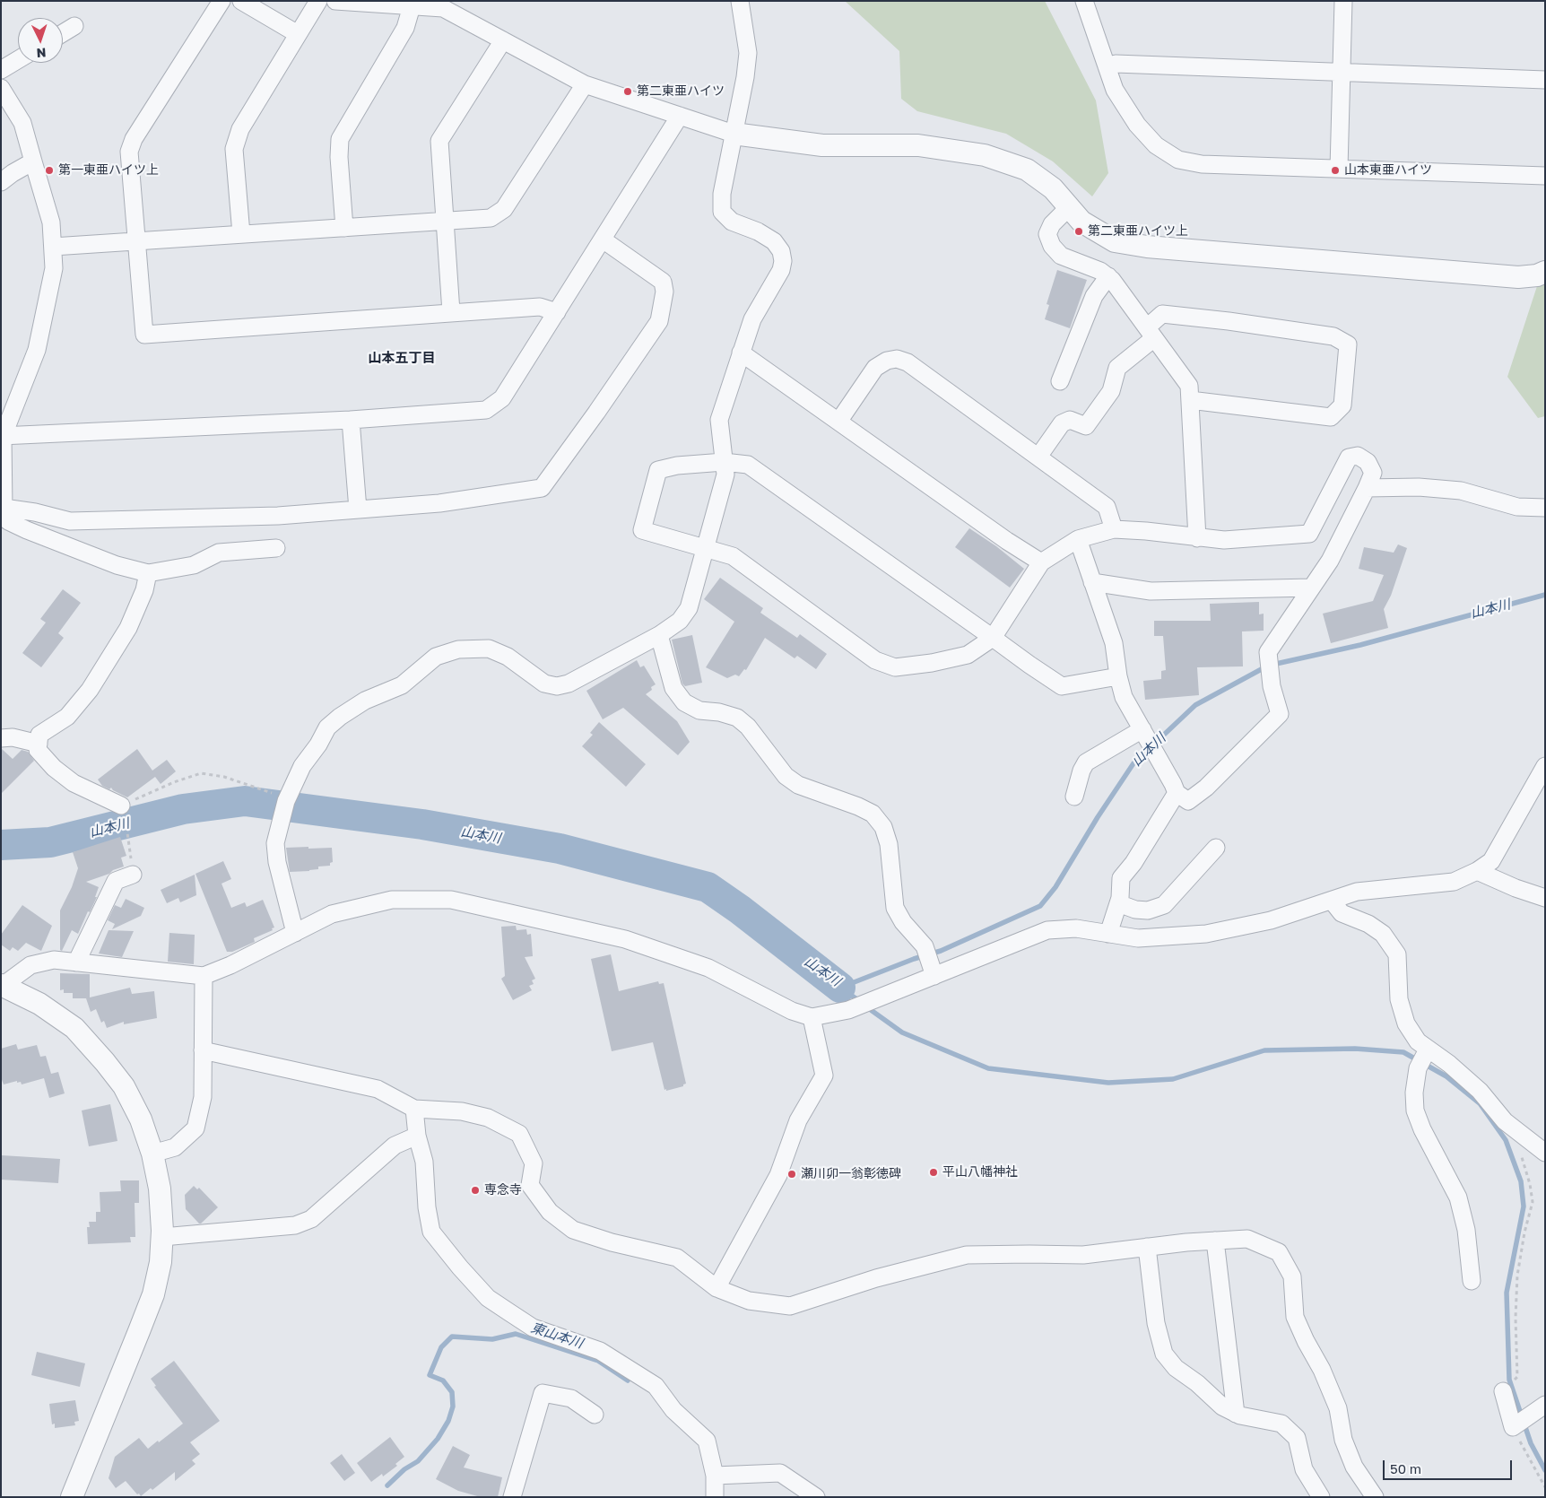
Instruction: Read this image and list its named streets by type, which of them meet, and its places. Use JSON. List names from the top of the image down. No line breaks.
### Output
{"districts":["山本五丁目"],"water":["山本川","東山本川"],"places":["第二東亜ハイツ","第一東亜ハイツ上","山本東亜ハイツ","第二東亜ハイツ上","平山八幡神社","瀬川卯一翁彰徳碑","専念寺"],"scale_bar":"50 m","north":"bottom"}
